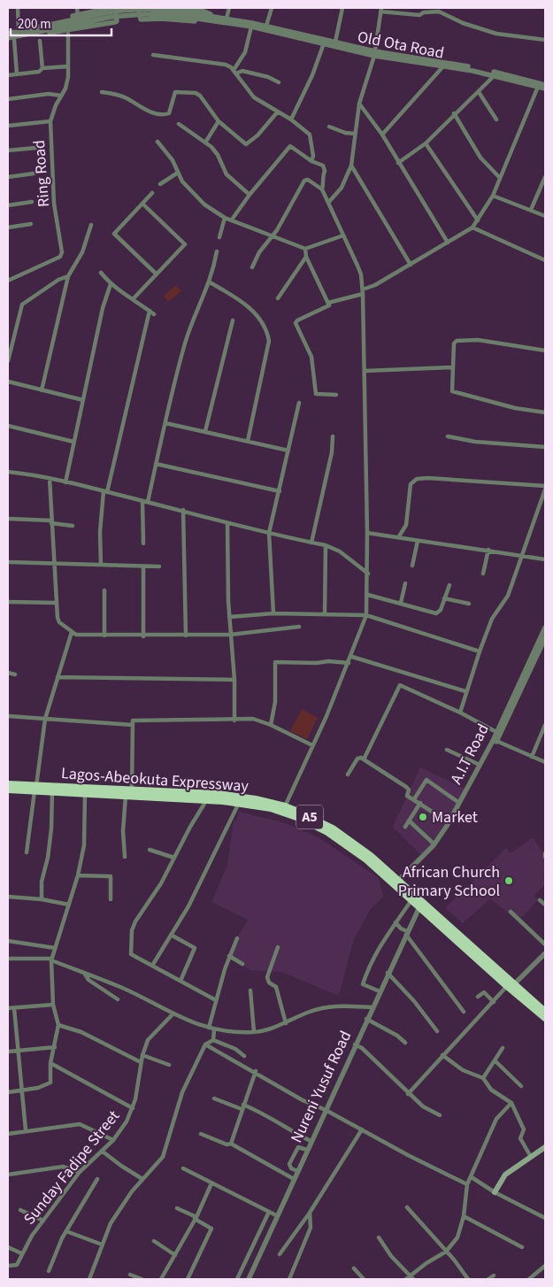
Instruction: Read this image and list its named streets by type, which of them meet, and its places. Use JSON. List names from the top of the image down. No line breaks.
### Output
{"streets":{"highway":["Lagos-Abeokuta Expressway","A5"],"street":["Old Ota Road","Ring Road","A.I.T Road","Nureni Yusuf Road","Sunday Fadipe Street"]},"crossings":[["A.I.T Road","Lagos-Abeokuta Expressway"],["Lagos-Abeokuta Expressway","Nureni Yusuf Road"]],"places":["Market","African Church Primary School"],"scale_bar":"200 m"}
